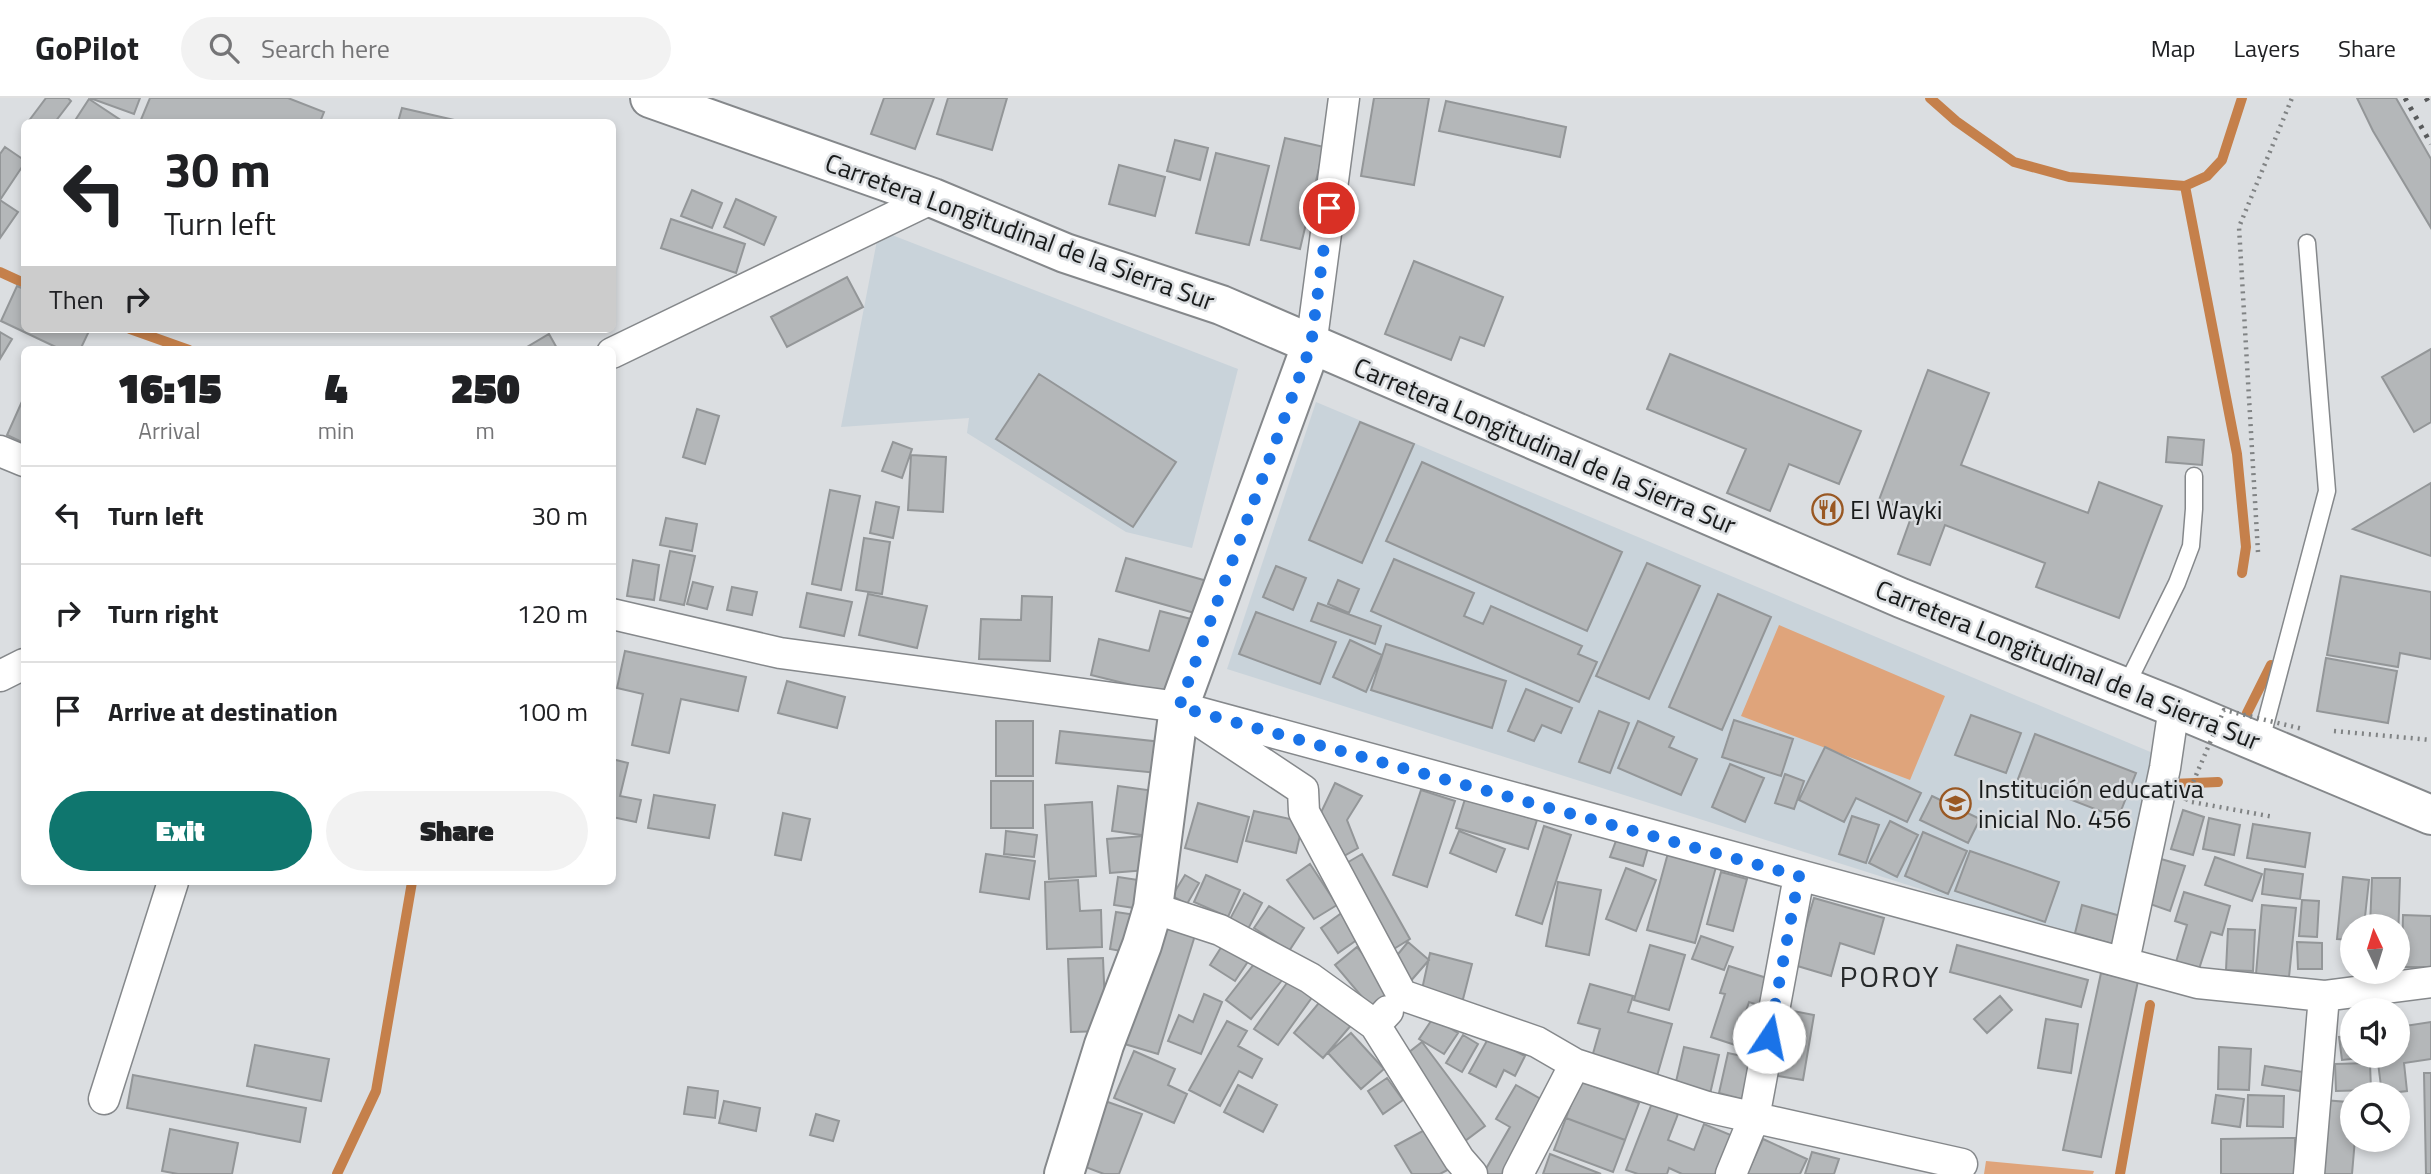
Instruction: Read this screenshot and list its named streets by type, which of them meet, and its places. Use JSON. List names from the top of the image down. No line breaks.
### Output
{"streets":{"main road":["Carretera Longitudinal de la Sierra Sur"]},"districts":["POROY"],"places":{"restaurant":["El Wayki"],"school or university":["Institución educativa inicial No. 456"]},"north":"top","page":{"header":"GoPilot","search":"Search here","nav":["Map","Layers","Share"],"turn":["30 m","Turn left"],"then":"Then","eta":["16:15","Arrival","4","min","250","m"],"list":[{"name":"Turn left","value":"30 m"},{"name":"Turn right","value":"120 m"},{"name":"Arrive at destination","value":"100 m"}],"buttons":["Exit","Share"]}}
